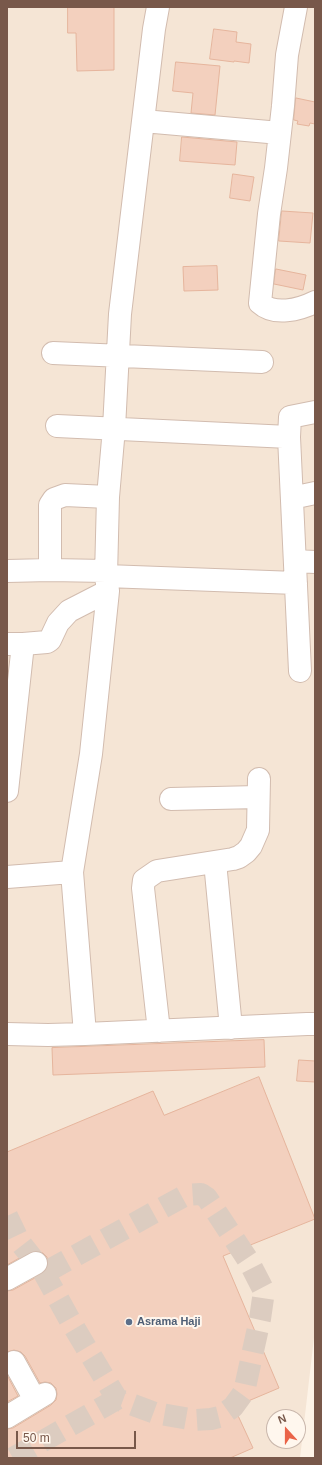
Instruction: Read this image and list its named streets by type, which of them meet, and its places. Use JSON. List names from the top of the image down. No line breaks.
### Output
{"places":["Asrama Haji"],"scale_bar":"50 m","north":"top"}
